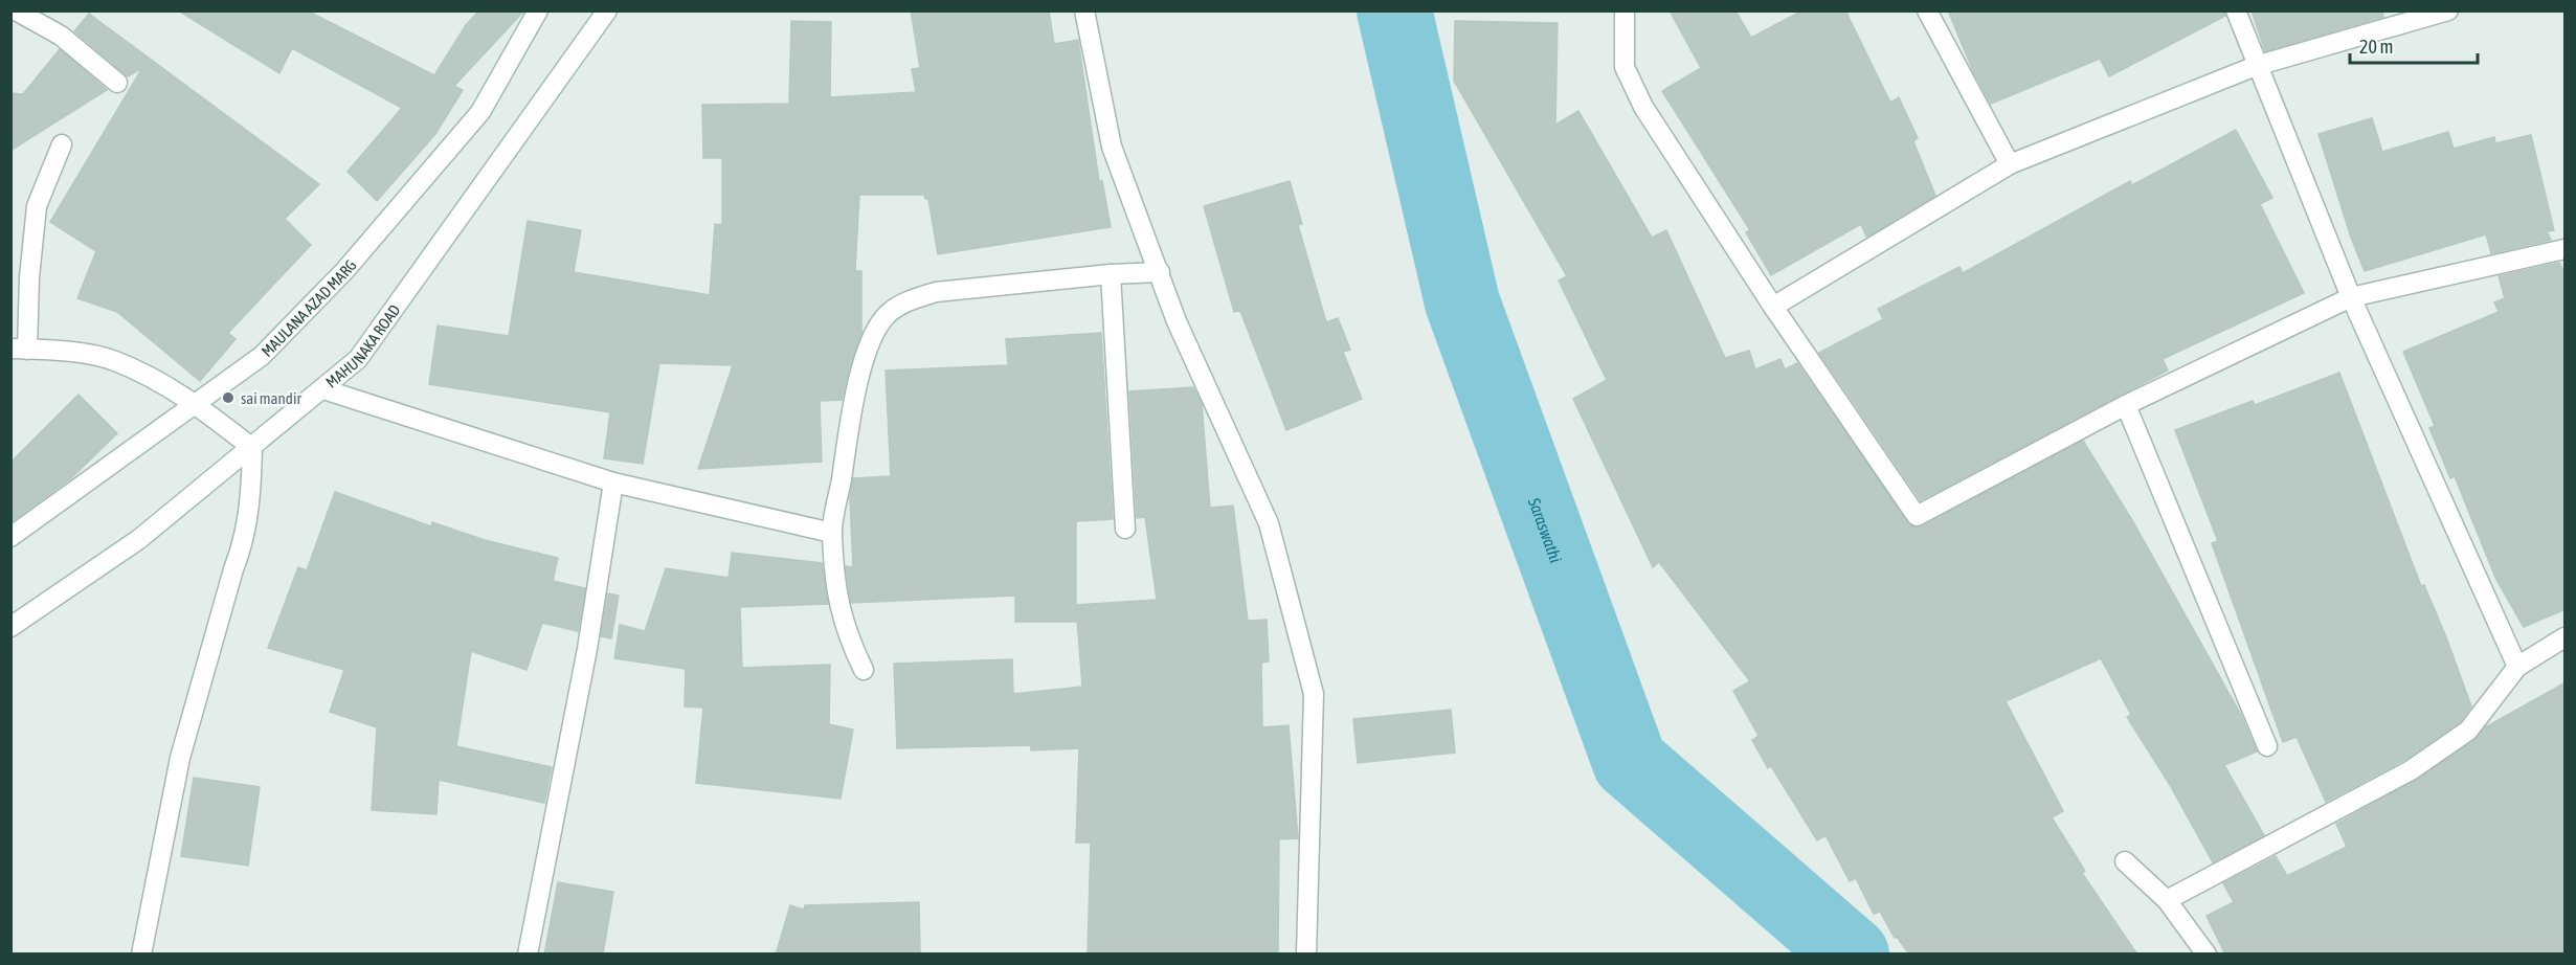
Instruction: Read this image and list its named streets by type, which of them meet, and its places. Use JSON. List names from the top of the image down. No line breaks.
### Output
{"streets":{"street":["MAULANA AZAD MARG","MAHUNAKA ROAD"]},"water":["Saraswathi"],"places":["sai mandir"],"scale_bar":"20 m"}
